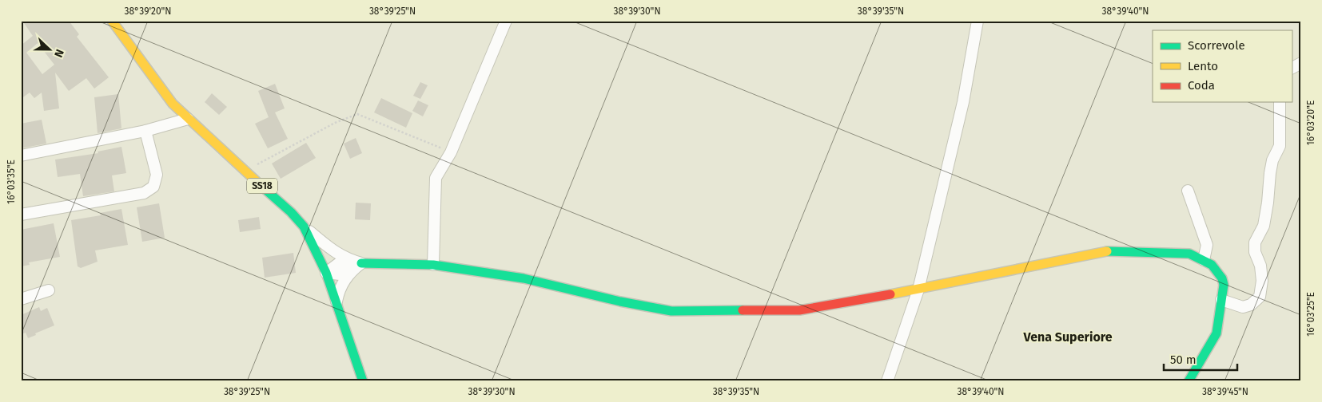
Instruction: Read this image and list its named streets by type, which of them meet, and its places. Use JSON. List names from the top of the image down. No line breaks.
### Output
{"streets":{"street":["SS18"]},"districts":["Vena Superiore"],"legend":["Scorrevole","Lento","Coda"],"scale_bar":"50 m","north":"right","coordinates":["38°39'20\"N","38°39'25\"N","38°39'30\"N","38°39'35\"N","38°39'40\"N","16°03'20\"E","16°03'35\"E","16°03'25\"E","38°39'45\"N"]}
